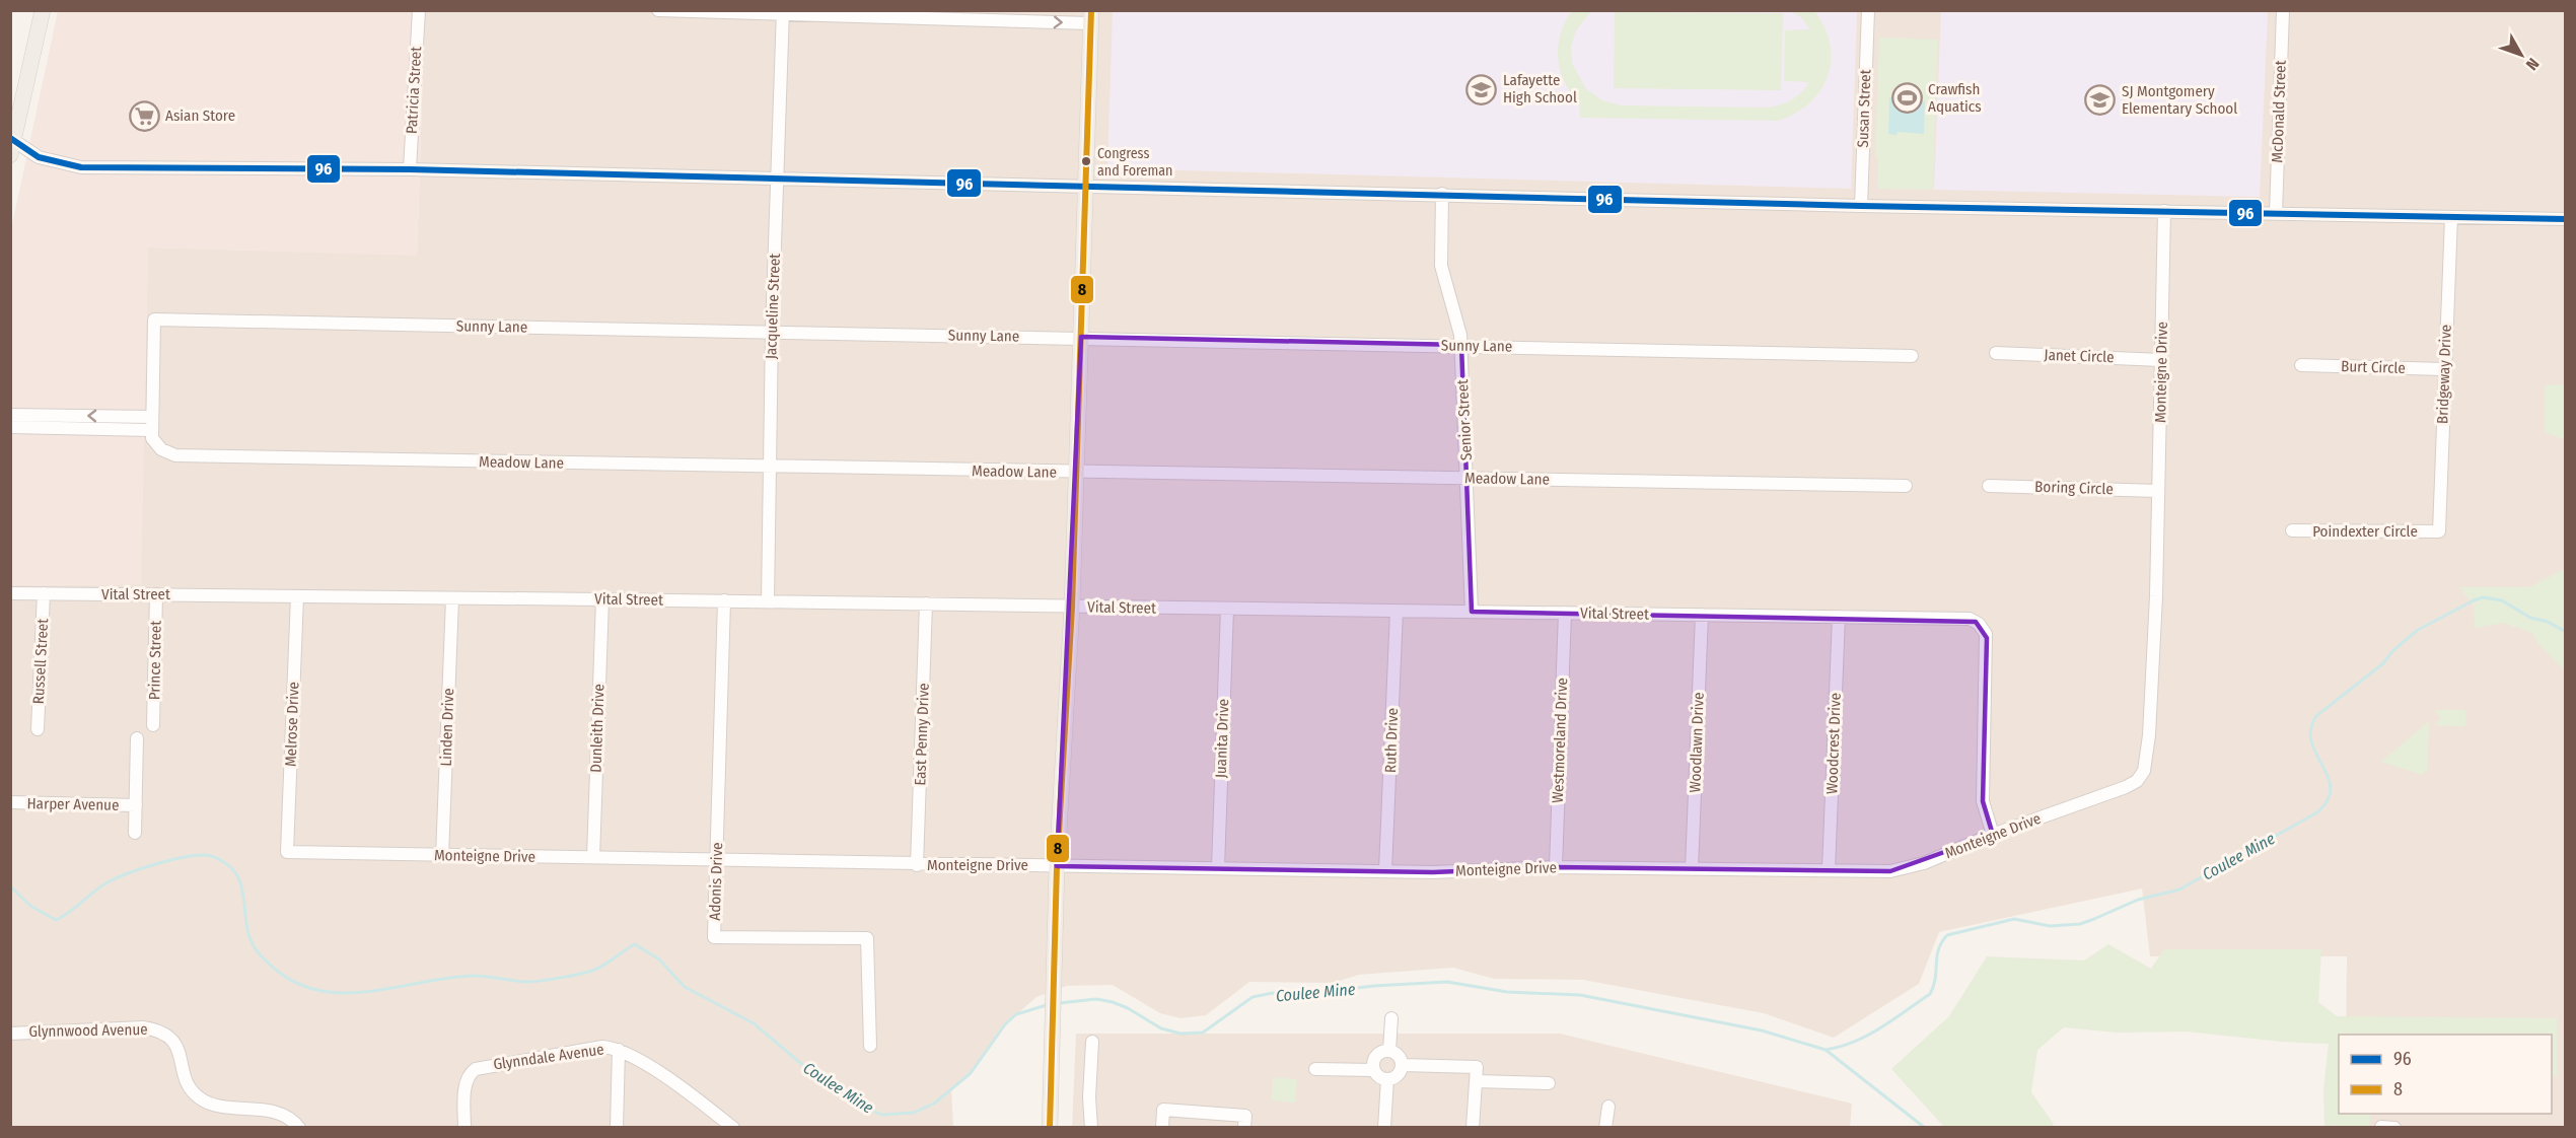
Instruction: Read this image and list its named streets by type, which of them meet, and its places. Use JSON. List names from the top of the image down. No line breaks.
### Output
{"streets":{"street":["Patricia Street","Susan Street","McDonald Street","Jacqueline Street","Sunny Lane","Janet Circle","Burt Circle","Monteigne Drive","Bridgeway Drive","Senior Street","Meadow Lane","Boring Circle","Poindexter Circle","Vital Street","Prince Street","Russell Street","Melrose Drive","Linden Drive","Dunleith Drive","East Penny Drive","Juanita Drive","Ruth Drive","Westmoreland Drive","Woodlawn Drive","Woodcrest Drive","Harper Avenue","Adonis Drive","Glynnwood Avenue","Glynndale Avenue"]},"crossings":[["Jacqueline Street","Sunny Lane"],["Jacqueline Street","Meadow Lane"],["Jacqueline Street","Vital Street"],["Sunny Lane","Senior Street"],["Sunny Lane","Meadow Lane"],["Janet Circle","Monteigne Drive"],["Burt Circle","Bridgeway Drive"],["Monteigne Drive","Boring Circle"],["Monteigne Drive","Vital Street"],["Monteigne Drive","Melrose Drive"],["Monteigne Drive","Linden Drive"],["Monteigne Drive","Dunleith Drive"],["Monteigne Drive","East Penny Drive"],["Monteigne Drive","Juanita Drive"],["Monteigne Drive","Ruth Drive"],["Monteigne Drive","Westmoreland Drive"],["Monteigne Drive","Woodlawn Drive"],["Monteigne Drive","Woodcrest Drive"],["Monteigne Drive","Adonis Drive"],["Bridgeway Drive","Poindexter Circle"],["Senior Street","Meadow Lane"],["Senior Street","Vital Street"],["Vital Street","Prince Street"],["Vital Street","Russell Street"],["Vital Street","Melrose Drive"],["Vital Street","Linden Drive"],["Vital Street","Dunleith Drive"],["Vital Street","East Penny Drive"],["Vital Street","Juanita Drive"],["Vital Street","Ruth Drive"],["Vital Street","Westmoreland Drive"],["Vital Street","Woodlawn Drive"],["Vital Street","Woodcrest Drive"],["Vital Street","Adonis Drive"]],"water":["Coulee Mine"],"places":{"school or university":["Lafayette High School","SJ Montgomery Elementary School"],"sports":["Crawfish Aquatics"],"supermarket":["Asian Store"],"other":["Congress and Foreman"]},"lines":["transit line 8","transit line 96"],"legend":["96","8"],"north":"bottom right"}
